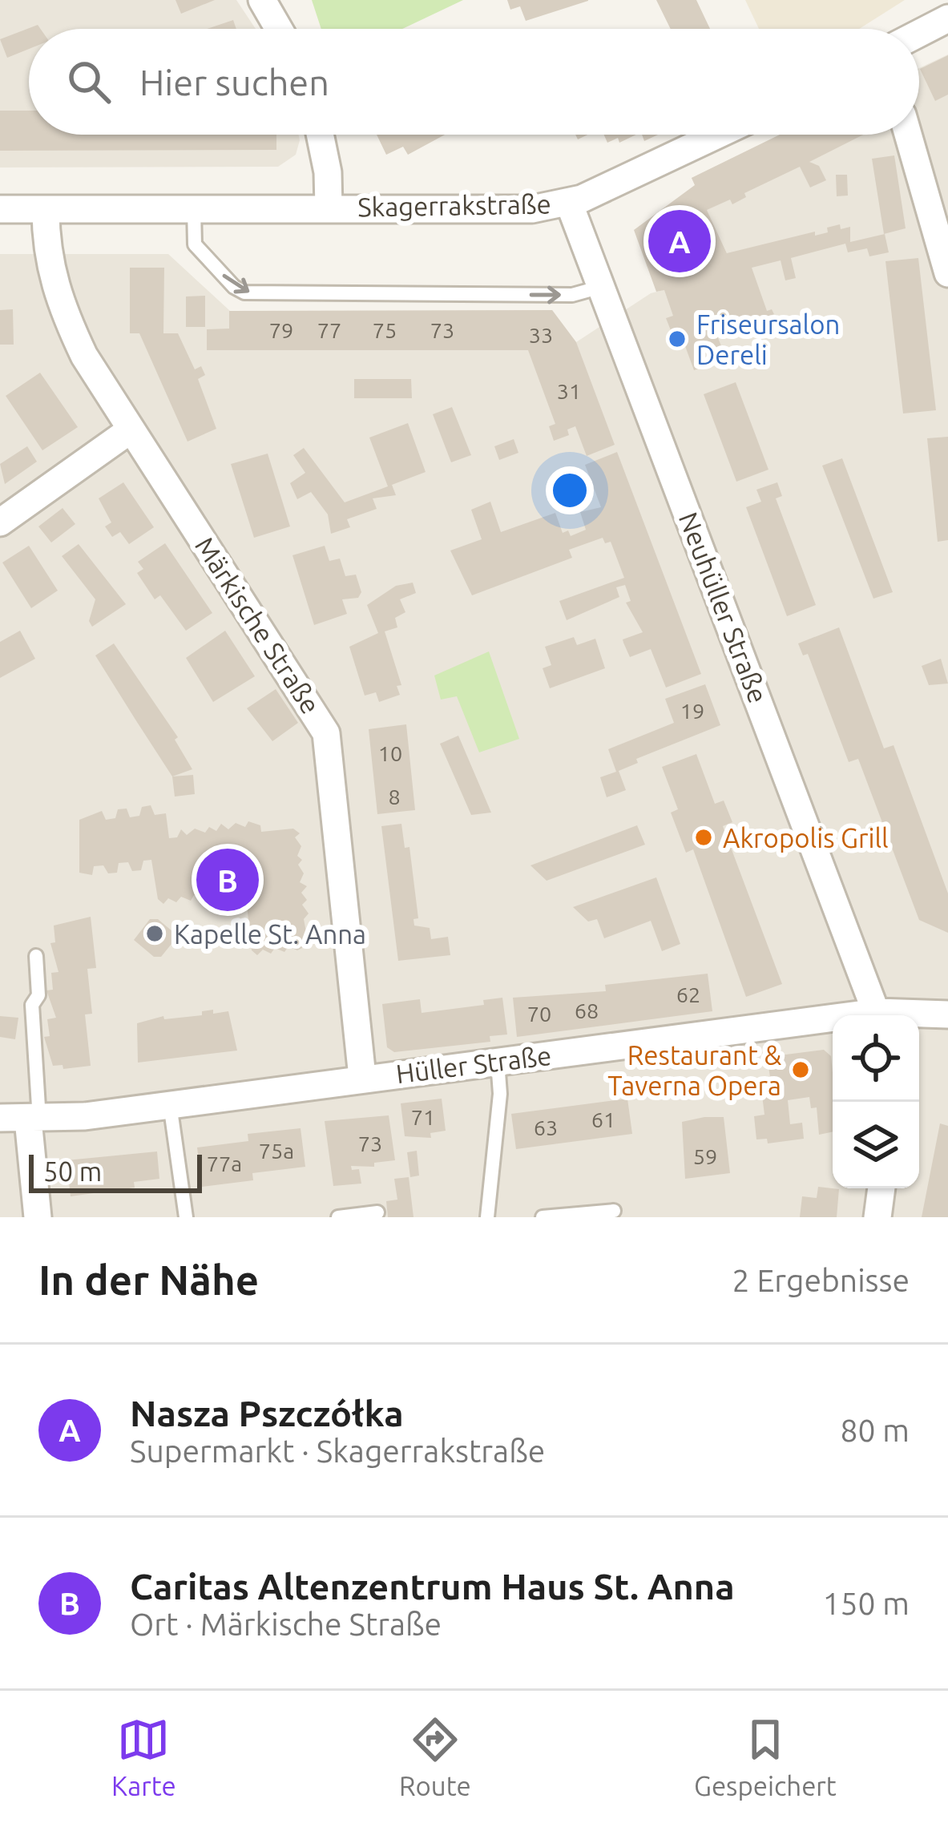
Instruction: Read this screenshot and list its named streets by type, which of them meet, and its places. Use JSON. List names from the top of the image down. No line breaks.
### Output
{"streets":{"street":["Skagerrakstraße","Neuhüller Straße","Märkische Straße","Hüller Straße"]},"crossings":[["Skagerrakstraße","Neuhüller Straße"],["Skagerrakstraße","Märkische Straße"],["Märkische Straße","Hüller Straße"]],"places":["Friseursalon Dereli","Akropolis Grill","Kapelle St. Anna","Restaurant & Taverna Opera"],"house_numbers":["79","77","75","73","33","31","19","10","8","62","68","70","71","61","63","73","75a","59","77a"],"scale_bar":"50 m","page":{"search":"Hier suchen","pins":["A","B"],"scale":"50 m","heading":["In der Nähe","2 Ergebnisse"],"list":[{"mark":"A","name":"Nasza Pszczółka","note":"Supermarkt · Skagerrakstraße","value":"80 m"},{"mark":"B","name":"Caritas Altenzentrum Haus St. Anna","note":"Ort · Märkische Straße","value":"150 m"}],"nav":["Karte","Route","Gespeichert"]}}
